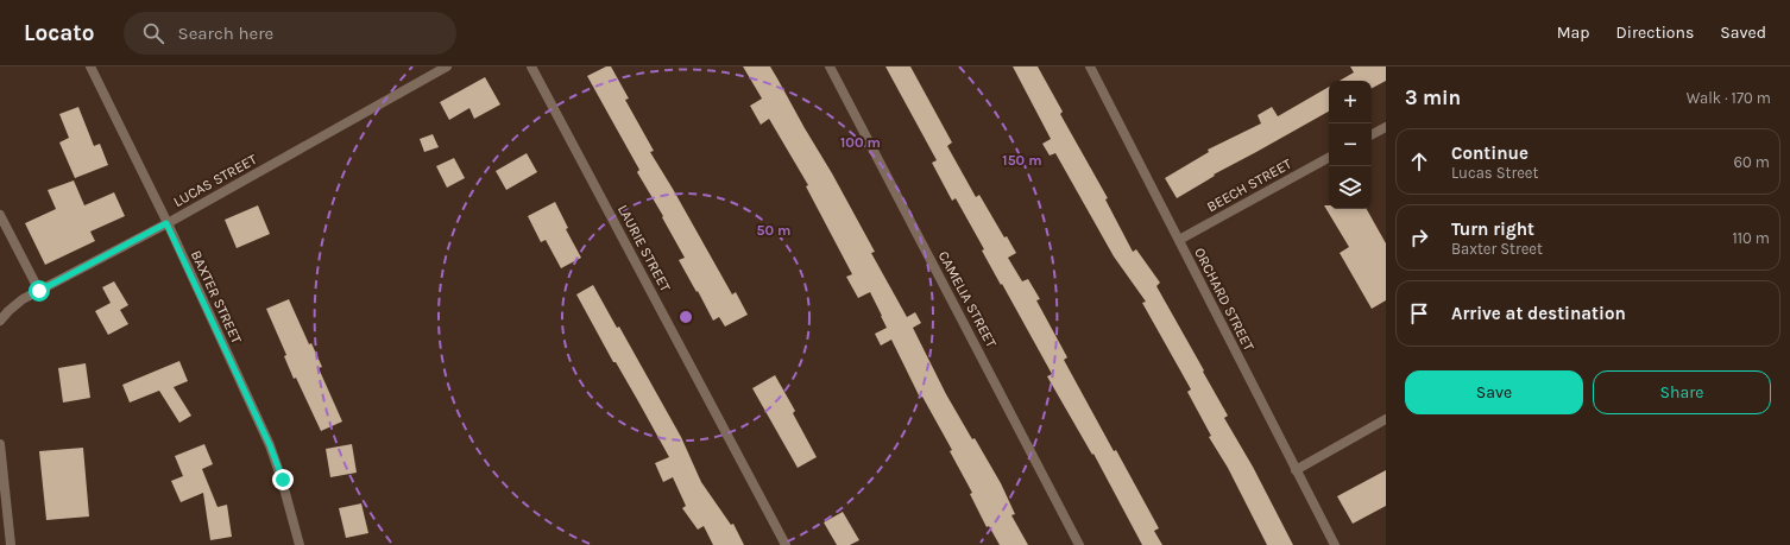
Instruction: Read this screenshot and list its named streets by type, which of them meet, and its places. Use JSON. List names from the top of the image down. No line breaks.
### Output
{"streets":{"street":["LUCAS STREET","BEECH STREET","LAURIE STREET","BAXTER STREET","CAMELIA STREET","ORCHARD STREET"]},"crossings":[["LUCAS STREET","BAXTER STREET"],["BEECH STREET","ORCHARD STREET"]],"page":{"header":"Locato","search":"Search here","nav":["Map","Directions","Saved"],"heading":["3 min","Walk · 170 m"],"map_buttons":["+","−"],"list":[["Continue","Lucas Street","60 m"],["Turn right","Baxter Street","110 m"],"Arrive at destination"],"buttons":["Save","Share"]},"rings":["100 m","150 m","50 m"]}
